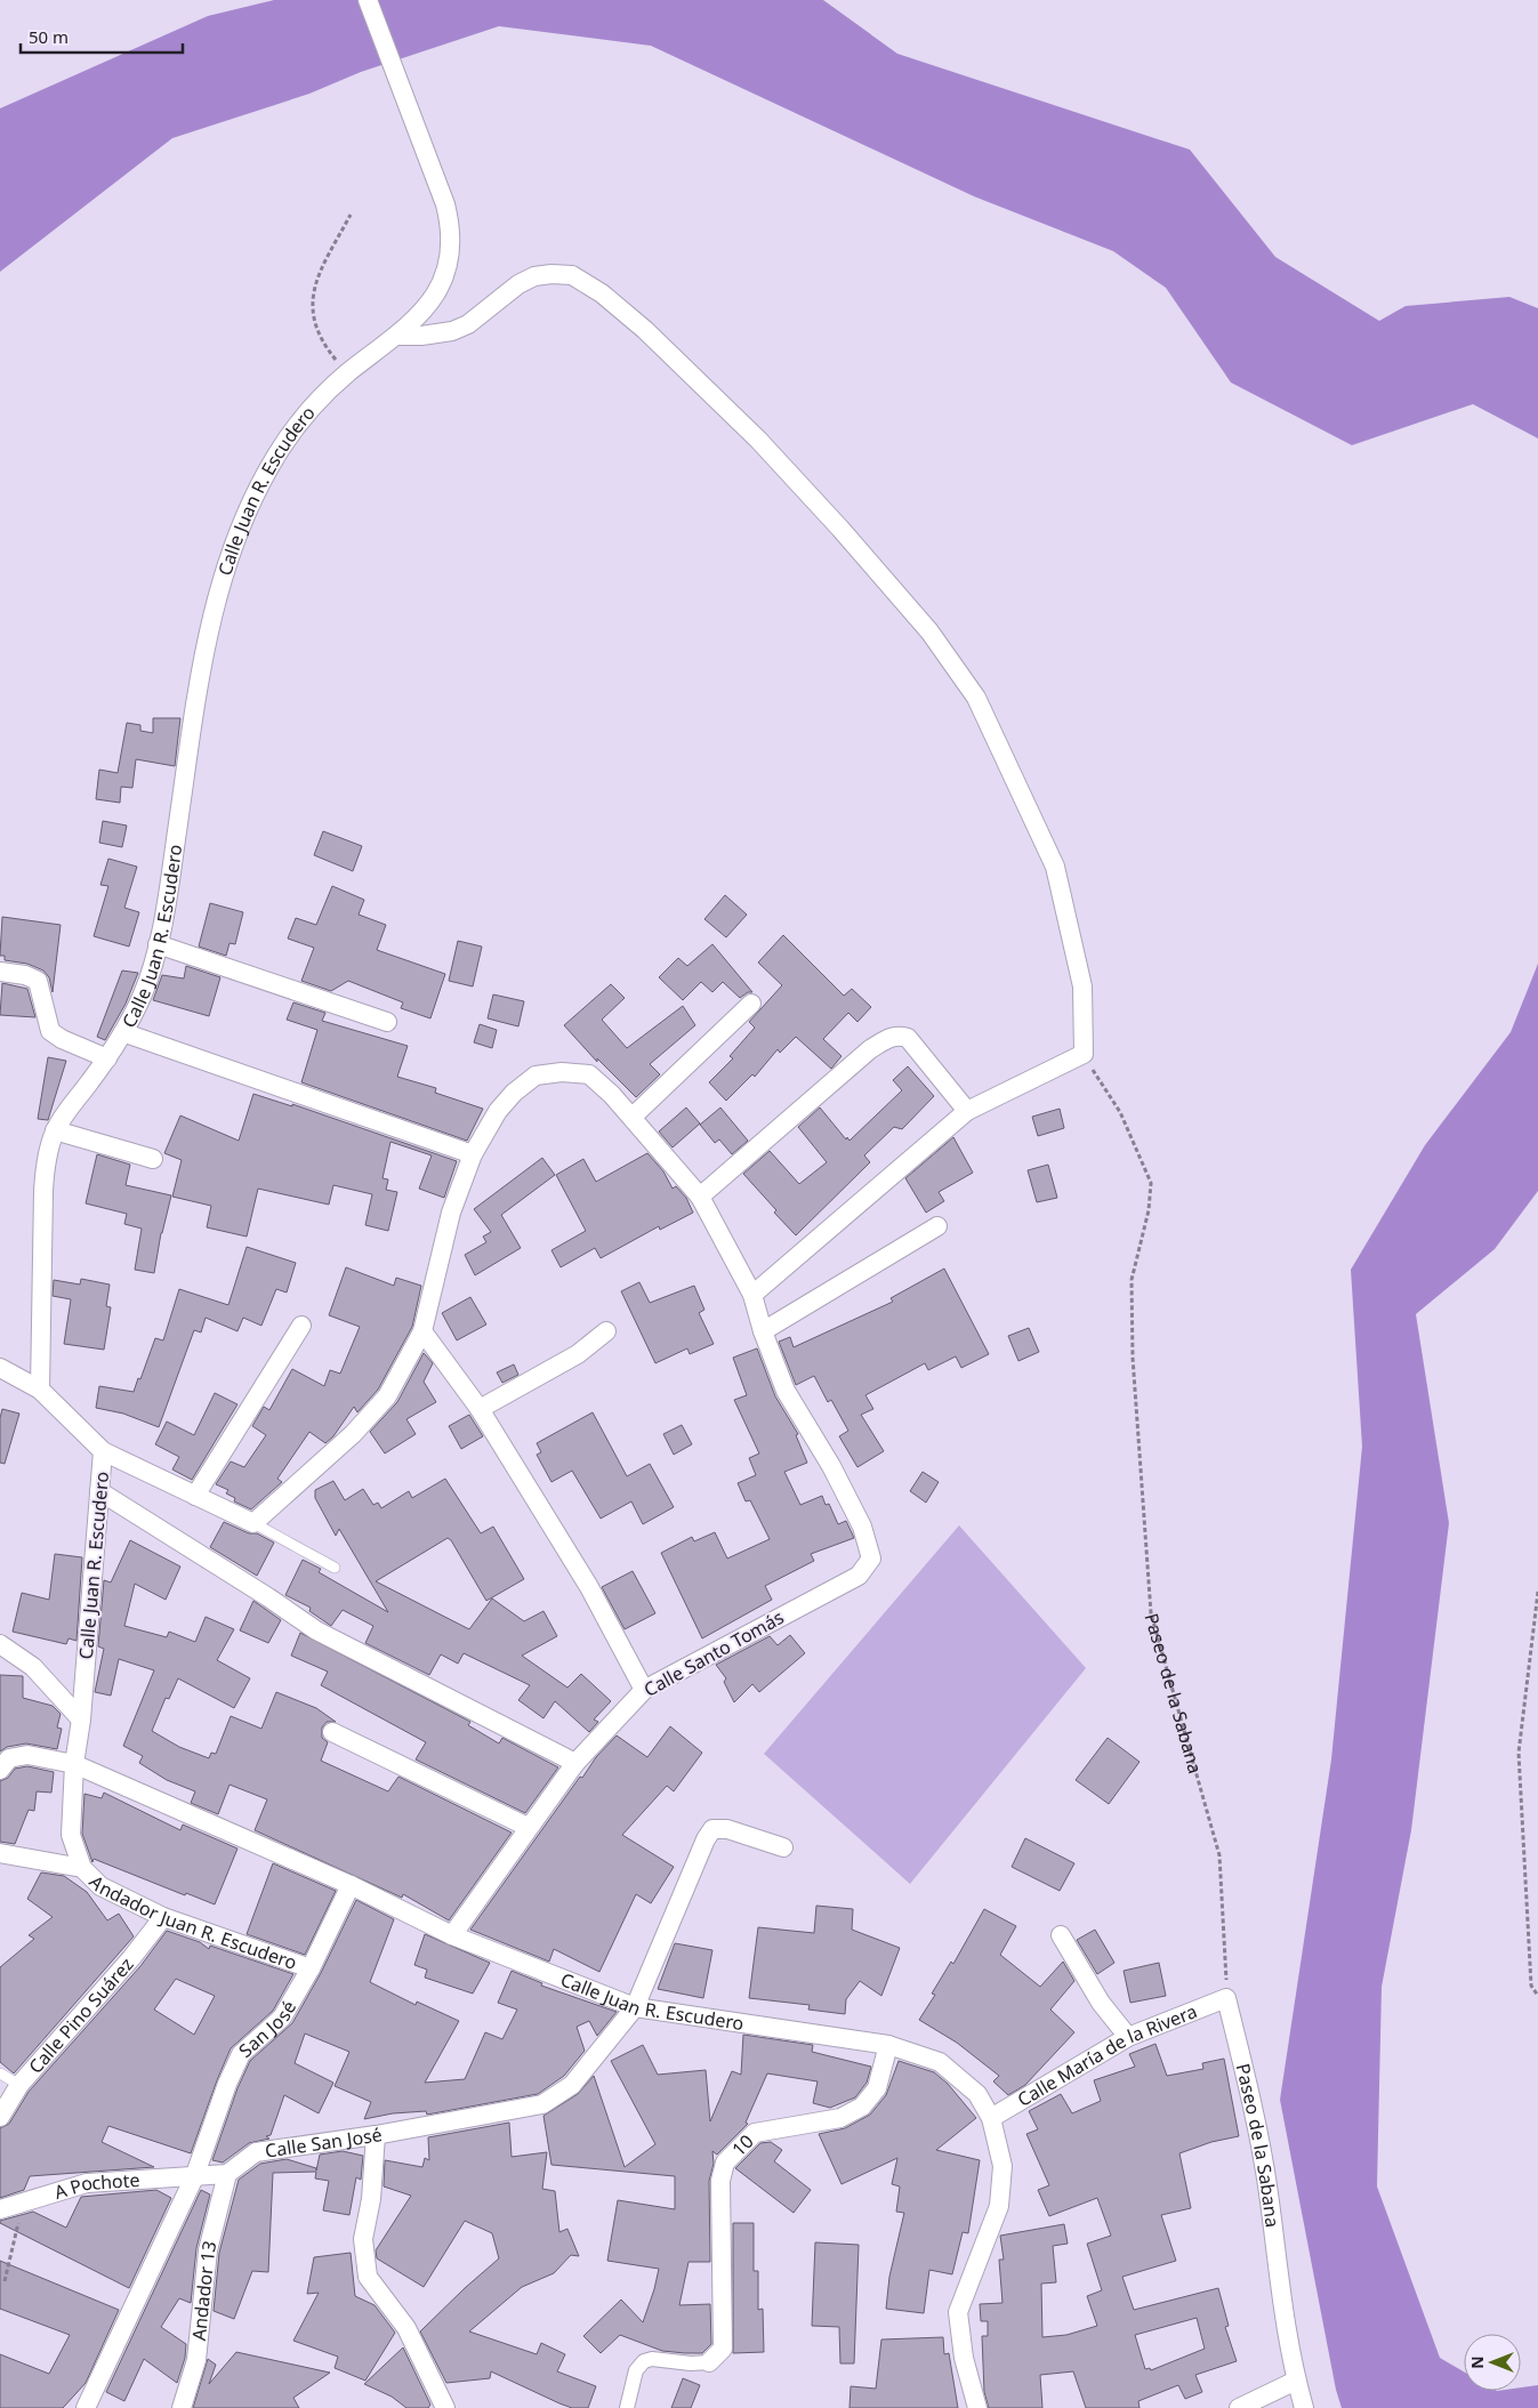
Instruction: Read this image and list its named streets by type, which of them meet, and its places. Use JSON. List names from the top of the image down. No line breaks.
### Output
{"streets":{"street":["Calle Juan R. Escudero","Calle Santo Tomás","Paseo de la Sabana","Andador Juan R. Escudero","Calle Pino Suárez","San José","Calle María de la Rivera","Calle San José","10","A Pochote","Andador 13"]},"crossings":[["Calle Juan R. Escudero","Calle Santo Tomás"],["Calle Juan R. Escudero","Andador Juan R. Escudero"],["Calle Juan R. Escudero","San José"],["Calle Juan R. Escudero","Calle María de la Rivera"],["Calle Juan R. Escudero","Calle San José"],["Calle Juan R. Escudero","10"],["Paseo de la Sabana","Calle María de la Rivera"],["Andador Juan R. Escudero","Calle Pino Suárez"],["Andador Juan R. Escudero","San José"],["San José","A Pochote"],["Calle San José","Andador 13"]],"scale_bar":"50 m","north":"left"}
